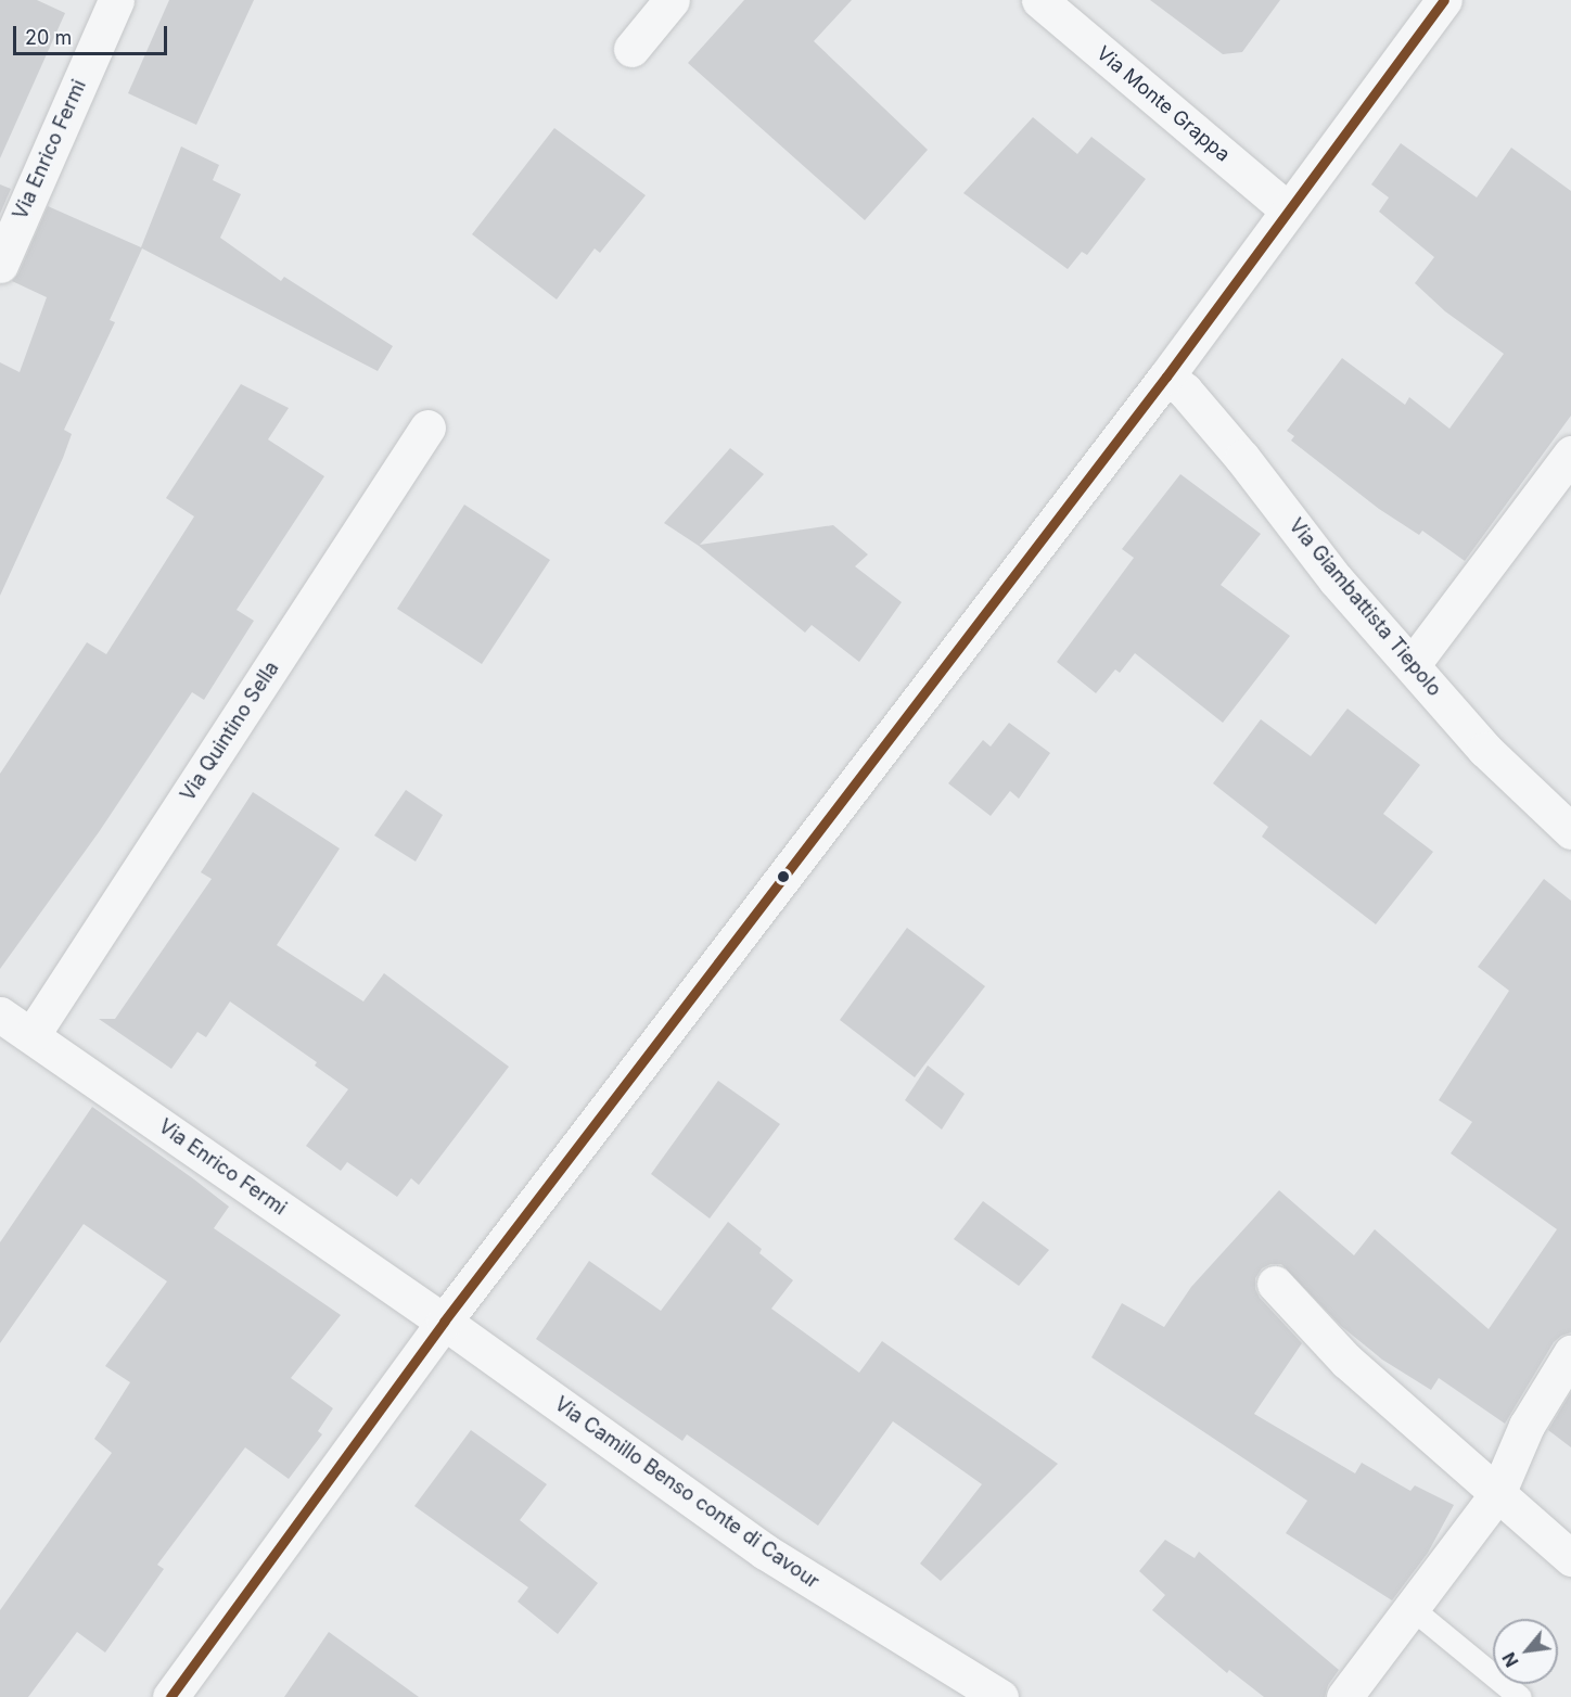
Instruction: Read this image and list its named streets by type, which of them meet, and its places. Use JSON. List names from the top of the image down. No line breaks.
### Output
{"streets":{"street":["Via Monte Grappa","Via Enrico Fermi","Via Giambattista Tiepolo","Via Quintino Sella","Via Camillo Benso conte di Cavour"]},"crossings":[["Via Enrico Fermi","Via Quintino Sella"],["Via Enrico Fermi","Via Camillo Benso conte di Cavour"]],"scale_bar":"20 m","north":"bottom left"}
